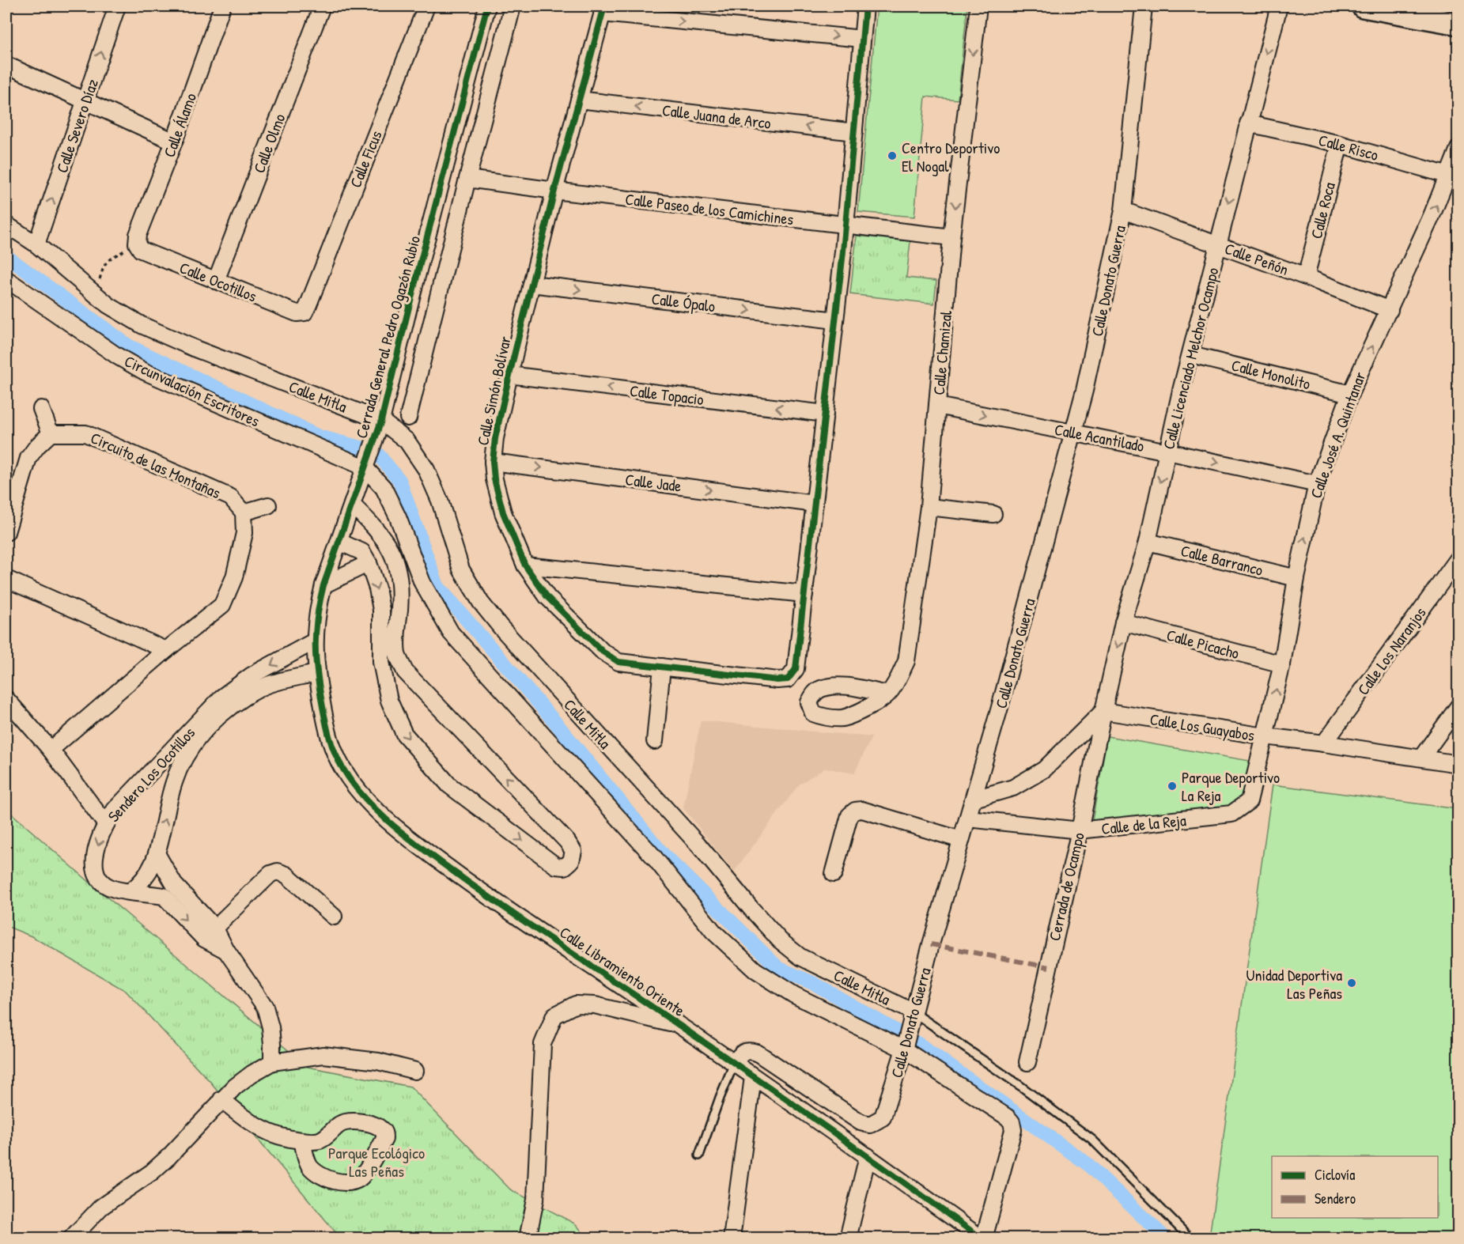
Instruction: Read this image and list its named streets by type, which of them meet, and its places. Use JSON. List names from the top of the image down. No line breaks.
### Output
{"streets":{"street":["Calle Juana de Arco","Calle Álamo","Calle Severo Díaz","Calle Olmo","Calle Risco","Calle Ficus","Calle Paseo de los Camichines","Calle Roca","Calle Peñón","Calle Donato Guerra","Calle Ocotillos","Calle Ópalo","Cerrada General Pedro Ogazón Rubio","Calle Chamizal","Calle Licenciado Melchor Ocampo","Calle Monolito","Circunvalación Escritores","Calle Simón Bolívar","Calle Topacio","Calle Mitla","Calle José A. Quintanar","Calle Acantilado","Circuito de las Montañas","Calle Jade","Calle Barranco","Calle Picacho","Calle Los Naranjos","Calle Los Guayabos","Sendero Los Ocotillos","Calle de la Reja","Cerrada de Ocampo","Calle Libramiento Oriente"]},"crossings":[["Calle Juana de Arco","Calle Simón Bolívar"],["Calle Álamo","Calle Ocotillos"],["Calle Severo Díaz","Calle Mitla"],["Calle Olmo","Calle Ocotillos"],["Calle Risco","Calle Roca"],["Calle Risco","Calle Licenciado Melchor Ocampo"],["Calle Risco","Calle José A. Quintanar"],["Calle Ficus","Calle Ocotillos"],["Calle Paseo de los Camichines","Calle Chamizal"],["Calle Paseo de los Camichines","Calle Simón Bolívar"],["Calle Roca","Calle Peñón"],["Calle Peñón","Calle Donato Guerra"],["Calle Peñón","Calle Licenciado Melchor Ocampo"],["Calle Peñón","Calle José A. Quintanar"],["Calle Donato Guerra","Calle Mitla"],["Calle Donato Guerra","Calle Acantilado"],["Calle Donato Guerra","Calle de la Reja"],["Calle Donato Guerra","Calle Libramiento Oriente"],["Calle Ópalo","Calle Simón Bolívar"],["Cerrada General Pedro Ogazón Rubio","Circunvalación Escritores"],["Cerrada General Pedro Ogazón Rubio","Calle Mitla"],["Cerrada General Pedro Ogazón Rubio","Sendero Los Ocotillos"],["Cerrada General Pedro Ogazón Rubio","Calle Libramiento Oriente"],["Calle Chamizal","Calle Acantilado"],["Calle Licenciado Melchor Ocampo","Calle Monolito"],["Calle Licenciado Melchor Ocampo","Calle Acantilado"],["Calle Licenciado Melchor Ocampo","Calle Barranco"],["Calle Licenciado Melchor Ocampo","Calle Picacho"],["Calle Licenciado Melchor Ocampo","Calle Los Guayabos"],["Calle Licenciado Melchor Ocampo","Cerrada de Ocampo"],["Calle Monolito","Calle José A. Quintanar"],["Calle Simón Bolívar","Calle Topacio"],["Calle Simón Bolívar","Calle Jade"],["Calle José A. Quintanar","Calle Acantilado"],["Calle José A. Quintanar","Calle Barranco"],["Calle José A. Quintanar","Calle Picacho"],["Calle José A. Quintanar","Calle Los Guayabos"],["Calle José A. Quintanar","Calle de la Reja"],["Calle Los Naranjos","Calle Los Guayabos"],["Calle Los Guayabos","Calle de la Reja"],["Calle Los Guayabos","Cerrada de Ocampo"],["Sendero Los Ocotillos","Calle Libramiento Oriente"],["Calle de la Reja","Cerrada de Ocampo"]],"one_way":["Calle Severo Díaz","Calle Ópalo","Calle Licenciado Melchor Ocampo","Calle Topacio","Calle José A. Quintanar","Calle Acantilado"],"parks":["Parque Ecológico Las Peñas"],"places":["Centro Deportivo El Nogal","Parque Deportivo La Reja","Unidad Deportiva Las Peñas"],"legend":["Ciclovía","Sendero"]}
